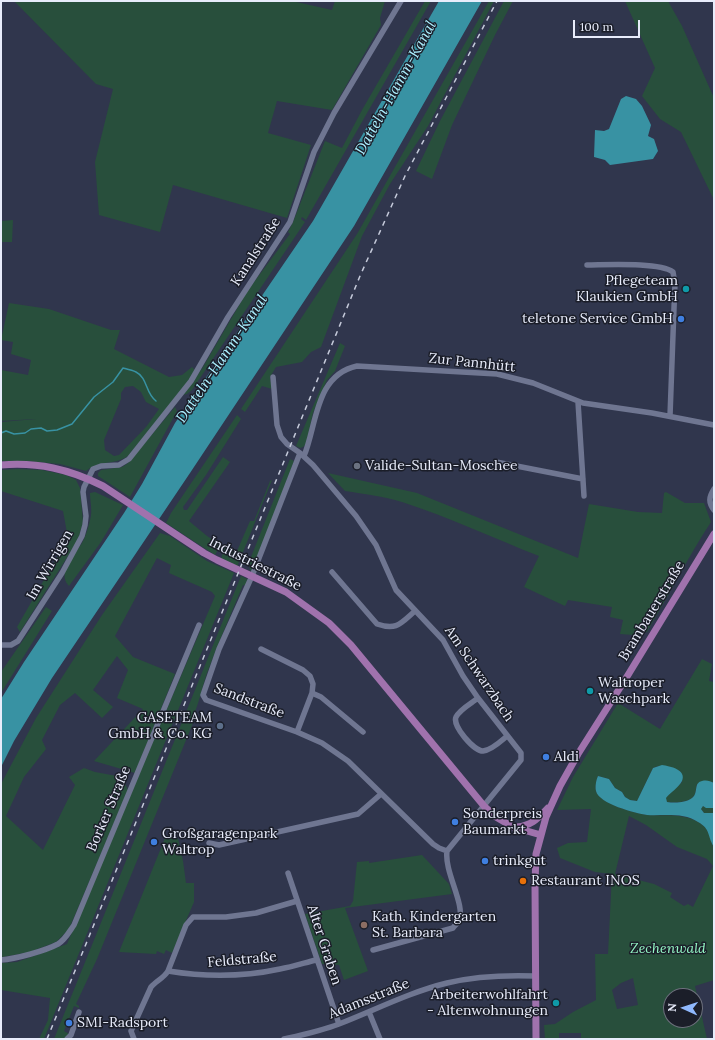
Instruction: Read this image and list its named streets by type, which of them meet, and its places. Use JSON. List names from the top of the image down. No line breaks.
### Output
{"streets":{"main road":["Industriestraße","Brambauerstraße"],"street":["Kanalstraße","Zur Pannhütt","Im Wirrigen","Am Schwarzbach","Sandstraße","Borker Straße","Alter Graben","Feldstraße","Adamsstraße"]},"crossings":[["Kanalstraße","Industriestraße"],["Kanalstraße","Im Wirrigen"],["Zur Pannhütt","Am Schwarzbach"],["Zur Pannhütt","Sandstraße"],["Industriestraße","Im Wirrigen"],["Industriestraße","Brambauerstraße"],["Industriestraße","Am Schwarzbach"],["Industriestraße","Sandstraße"],["Brambauerstraße","Adamsstraße"],["Am Schwarzbach","Sandstraße"],["Alter Graben","Feldstraße"],["Alter Graben","Adamsstraße"]],"water":["Datteln-Hamm-Kanal"],"parks":["Zechenwald"],"places":["Pflegeteam Klaukien GmbH","teletone Service GmbH","Valide-Sultan-Moschee","Waltroper Waschpark","GASETEAM GmbH & Co. KG","Aldi","Sonderpreis Baumarkt","Großgaragenpark Waltrop","trinkgut","Restaurant INOS","Kath. Kindergarten St. Barbara","Arbeiterwohlfahrt - Altenwohnungen","SMI-Radsport"],"scale_bar":"100 m","north":"left"}
